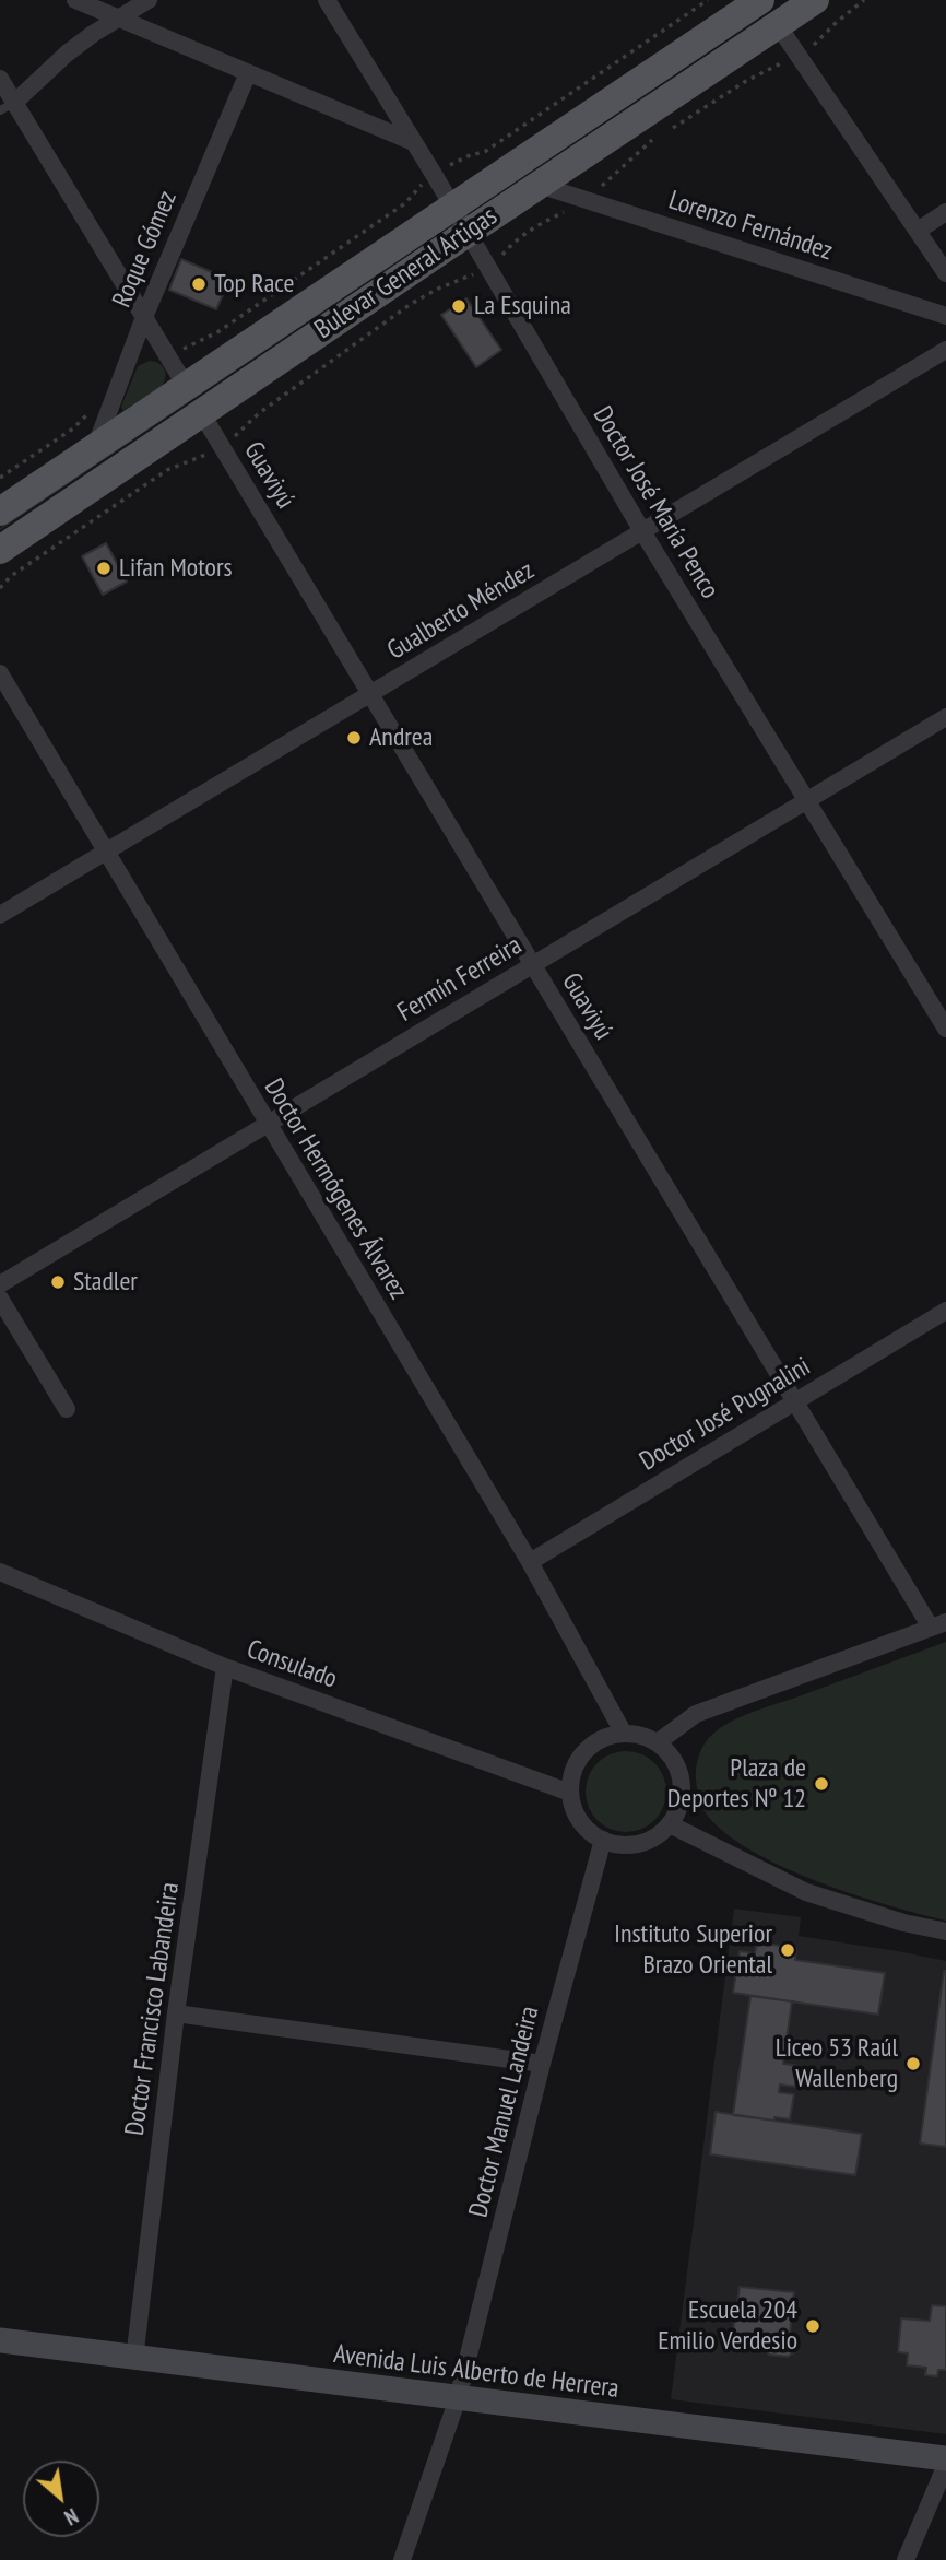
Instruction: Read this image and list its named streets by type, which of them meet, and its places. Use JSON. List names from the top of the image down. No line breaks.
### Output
{"streets":{"main road":["Bulevar General Artigas","Avenida Luis Alberto de Herrera"],"street":["Lorenzo Fernández","Roque Gómez","Guaviyú","Doctor José María Penco","Gualberto Méndez","Fermín Ferreira","Doctor Hermógenes Álvarez","Doctor José Pugnalini","Consulado","Doctor Francisco Labandeira","Doctor Manuel Landeira"]},"crossings":[["Lorenzo Fernández","Bulevar General Artigas"],["Roque Gómez","Bulevar General Artigas"],["Bulevar General Artigas","Guaviyú"],["Bulevar General Artigas","Doctor José María Penco"],["Guaviyú","Gualberto Méndez"],["Guaviyú","Fermín Ferreira"],["Guaviyú","Doctor José Pugnalini"],["Doctor José María Penco","Gualberto Méndez"],["Doctor José María Penco","Fermín Ferreira"],["Gualberto Méndez","Doctor Hermógenes Álvarez"],["Fermín Ferreira","Doctor Hermógenes Álvarez"],["Doctor Hermógenes Álvarez","Doctor José Pugnalini"],["Doctor Hermógenes Álvarez","Consulado"],["Doctor Hermógenes Álvarez","Doctor Manuel Landeira"],["Consulado","Doctor Francisco Labandeira"],["Consulado","Doctor Manuel Landeira"],["Doctor Francisco Labandeira","Avenida Luis Alberto de Herrera"],["Doctor Manuel Landeira","Avenida Luis Alberto de Herrera"]],"places":["Top Race","La Esquina","Lifan Motors","Andrea","Stadler","Plaza de Deportes Nº 12","Instituto Superior Brazo Oriental","Liceo 53 Raúl Wallenberg","Escuela 204 Emilio Verdesio"],"north":"bottom right"}
